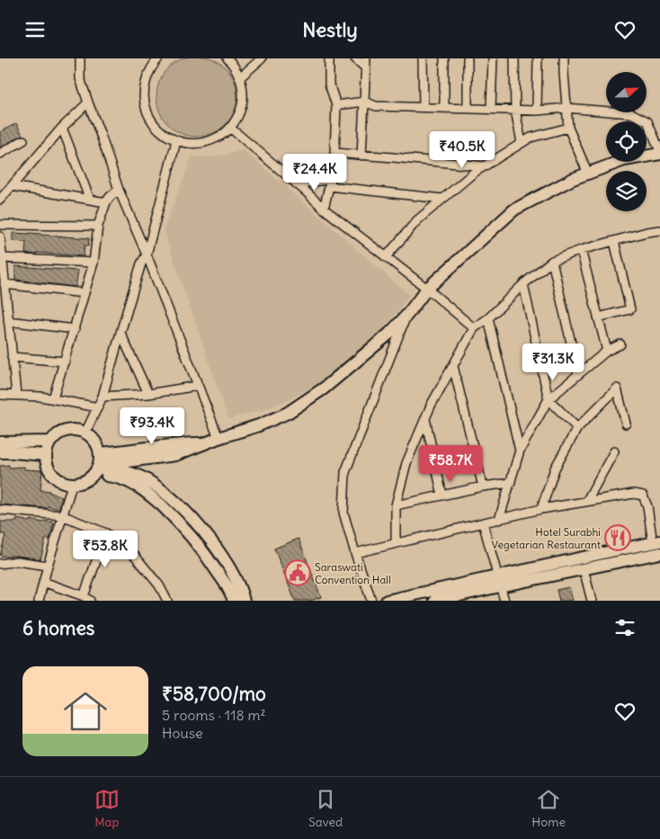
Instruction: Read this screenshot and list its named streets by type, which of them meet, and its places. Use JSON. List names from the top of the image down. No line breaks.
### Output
{"places":{"restaurant":["Hotel Surabhi Vegetarian Restaurant"],"public building":["Saraswati Convention Hall"]},"north":"right","page":{"header":"Nestly","price":["₹40.5K","₹24.4K","₹31.3K","₹93.4K","₹58.7K","₹53.8K"],"heading":"6 homes","list":[{"name":"₹58,700/mo","note":"5 rooms · 118 m² · House"}],"tabs":["Map","Saved","Home"]}}
